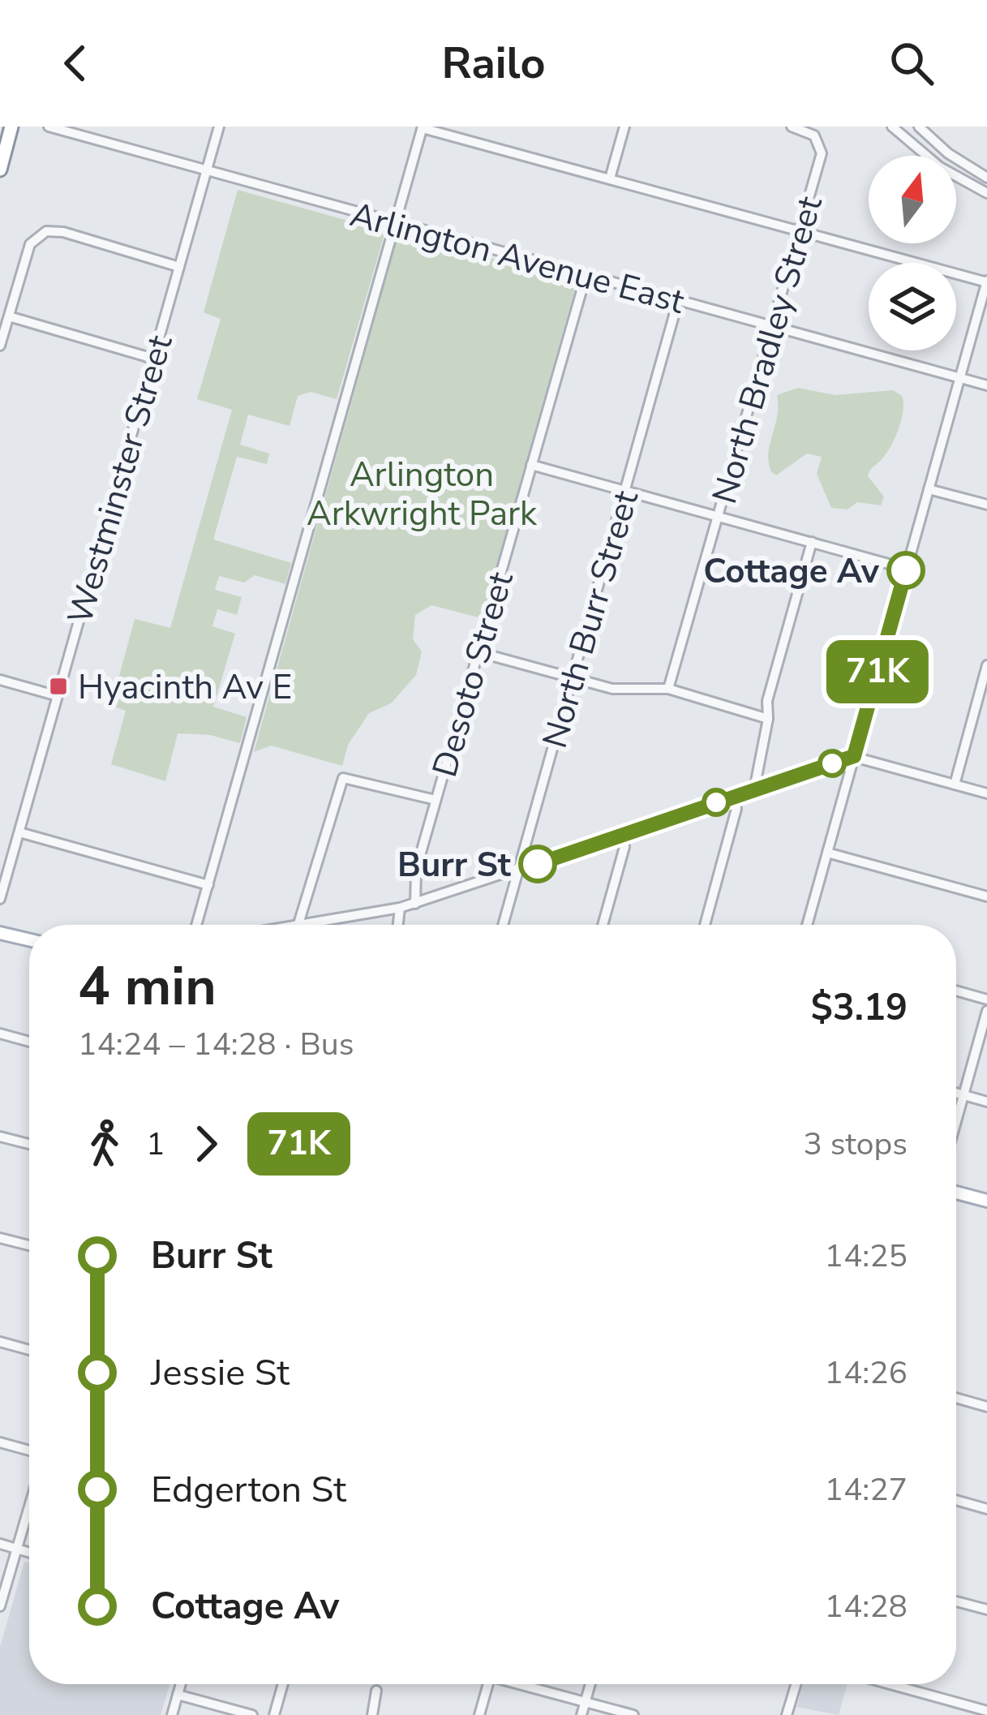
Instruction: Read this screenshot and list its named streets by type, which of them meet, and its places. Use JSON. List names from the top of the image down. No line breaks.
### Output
{"streets":{"street":["Arlington Avenue East","North Bradley Street","Westminster Street","North Burr Street","Desoto Street"]},"crossings":[["Arlington Avenue East","North Bradley Street"],["Arlington Avenue East","Westminster Street"],["Arlington Avenue East","North Burr Street"],["Arlington Avenue East","Desoto Street"]],"parks":["Arlington Arkwright Park"],"places":{"other":["Cottage Av","Burr St"],"transit":["Hyacinth Av E"]},"lines":["bus line 71K"],"north":"top","page":{"header":"Railo","on_map":"71K","heading":["4 min","14:24 – 14:28 · Bus","$3.19"],"legs":["1","71K","3 stops"],"list":[{"name":"Burr St","value":"14:25"},{"name":"Jessie St","value":"14:26"},{"name":"Edgerton St","value":"14:27"},{"name":"Cottage Av","value":"14:28"}]}}
